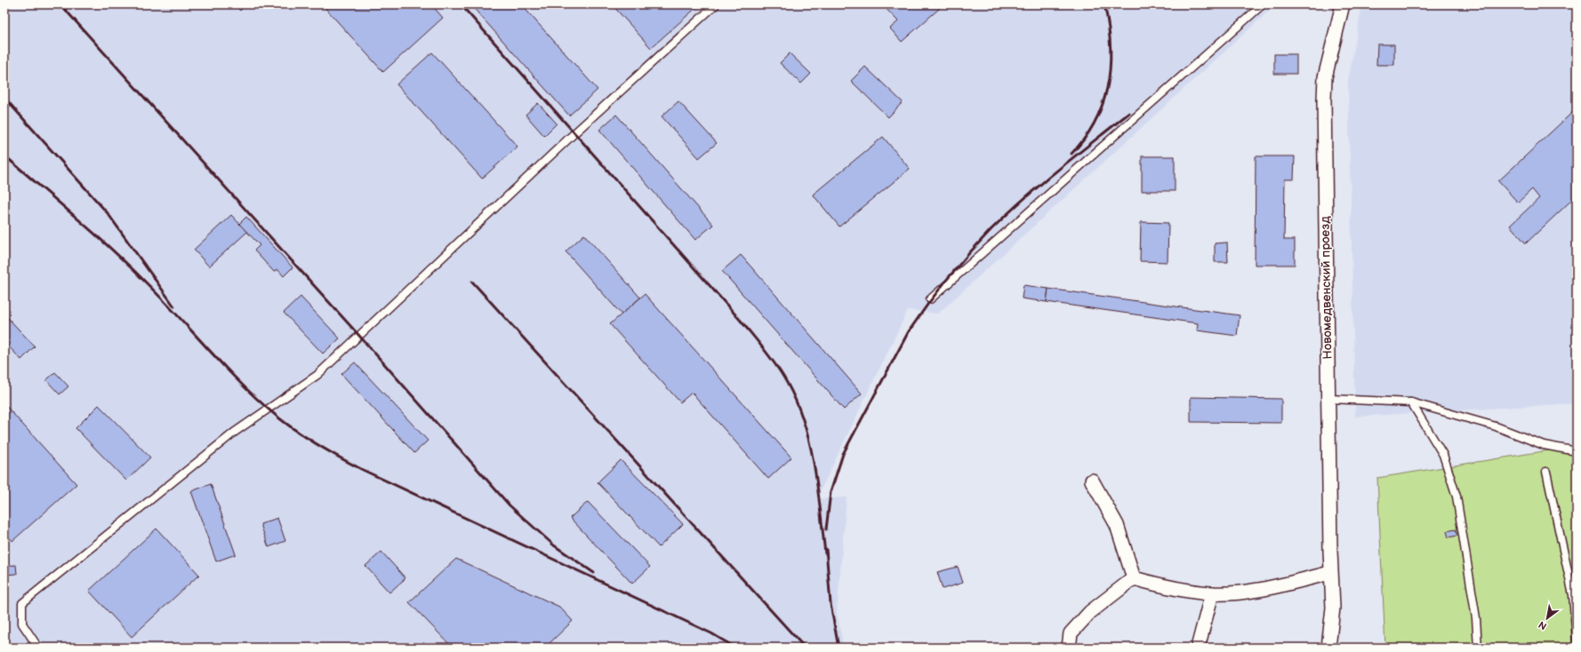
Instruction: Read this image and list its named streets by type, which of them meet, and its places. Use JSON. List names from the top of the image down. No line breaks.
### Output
{"streets":{"street":["Новомедвенский проезд"]},"north":"bottom left"}
